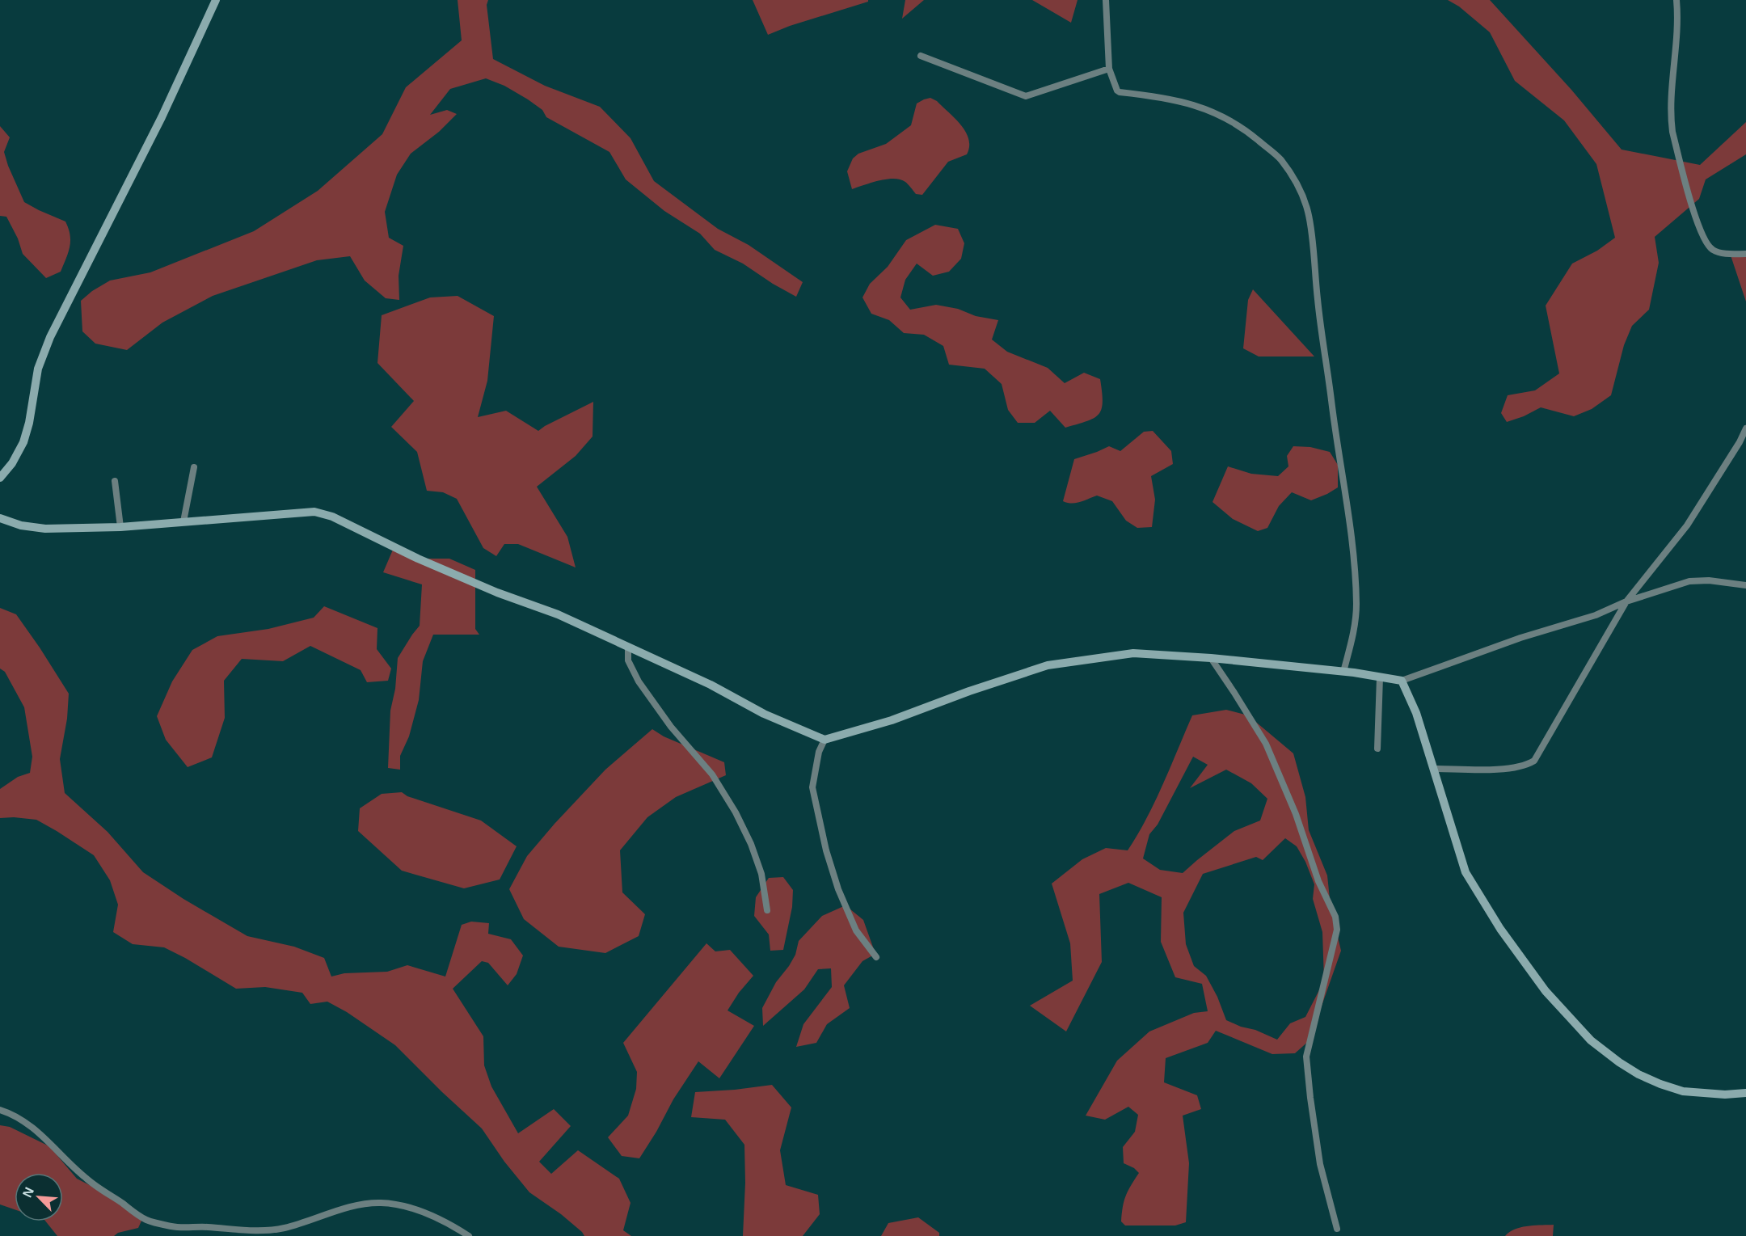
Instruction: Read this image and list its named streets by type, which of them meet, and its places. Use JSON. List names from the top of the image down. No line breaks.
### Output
{"north":"top left"}
